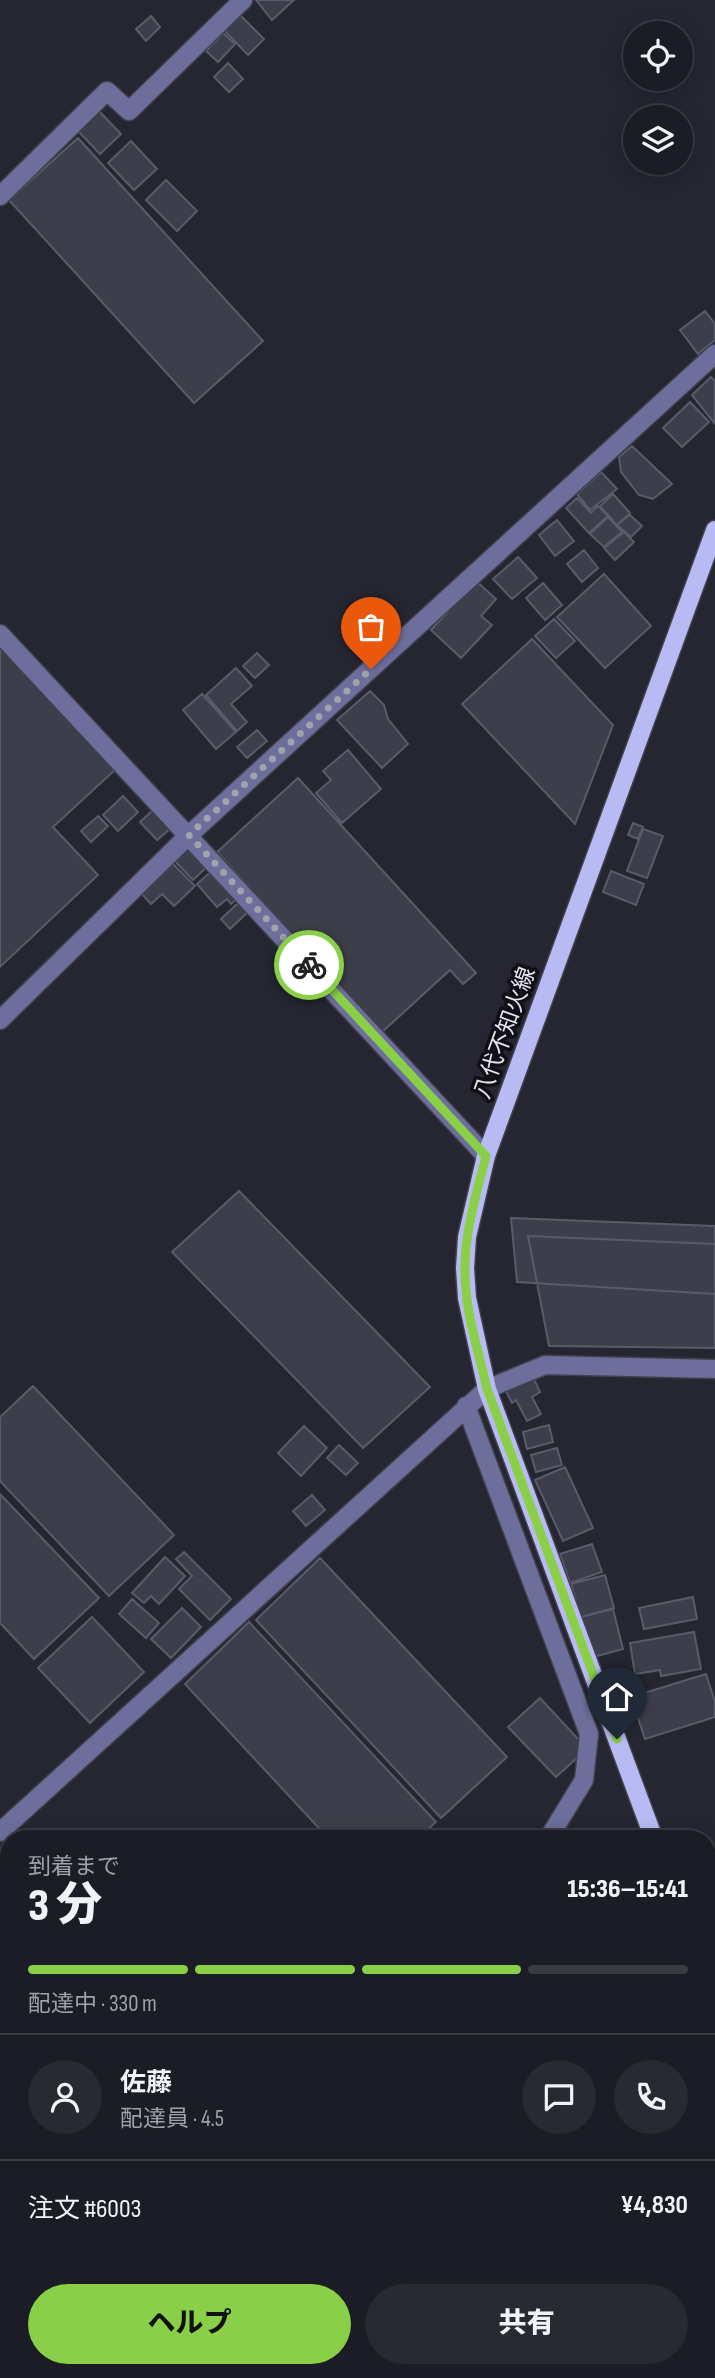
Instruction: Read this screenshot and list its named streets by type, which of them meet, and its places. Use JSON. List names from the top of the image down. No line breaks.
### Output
{"streets":{"main road":["八代不知火線"]},"page":{"heading":["3 分","到着まで","15:36–15:41"],"panel":["佐藤","配達員 · 4.5","注文 #6003","¥4,830"],"bar":"配達中 · 330 m","buttons":["ヘルプ","共有"]}}
